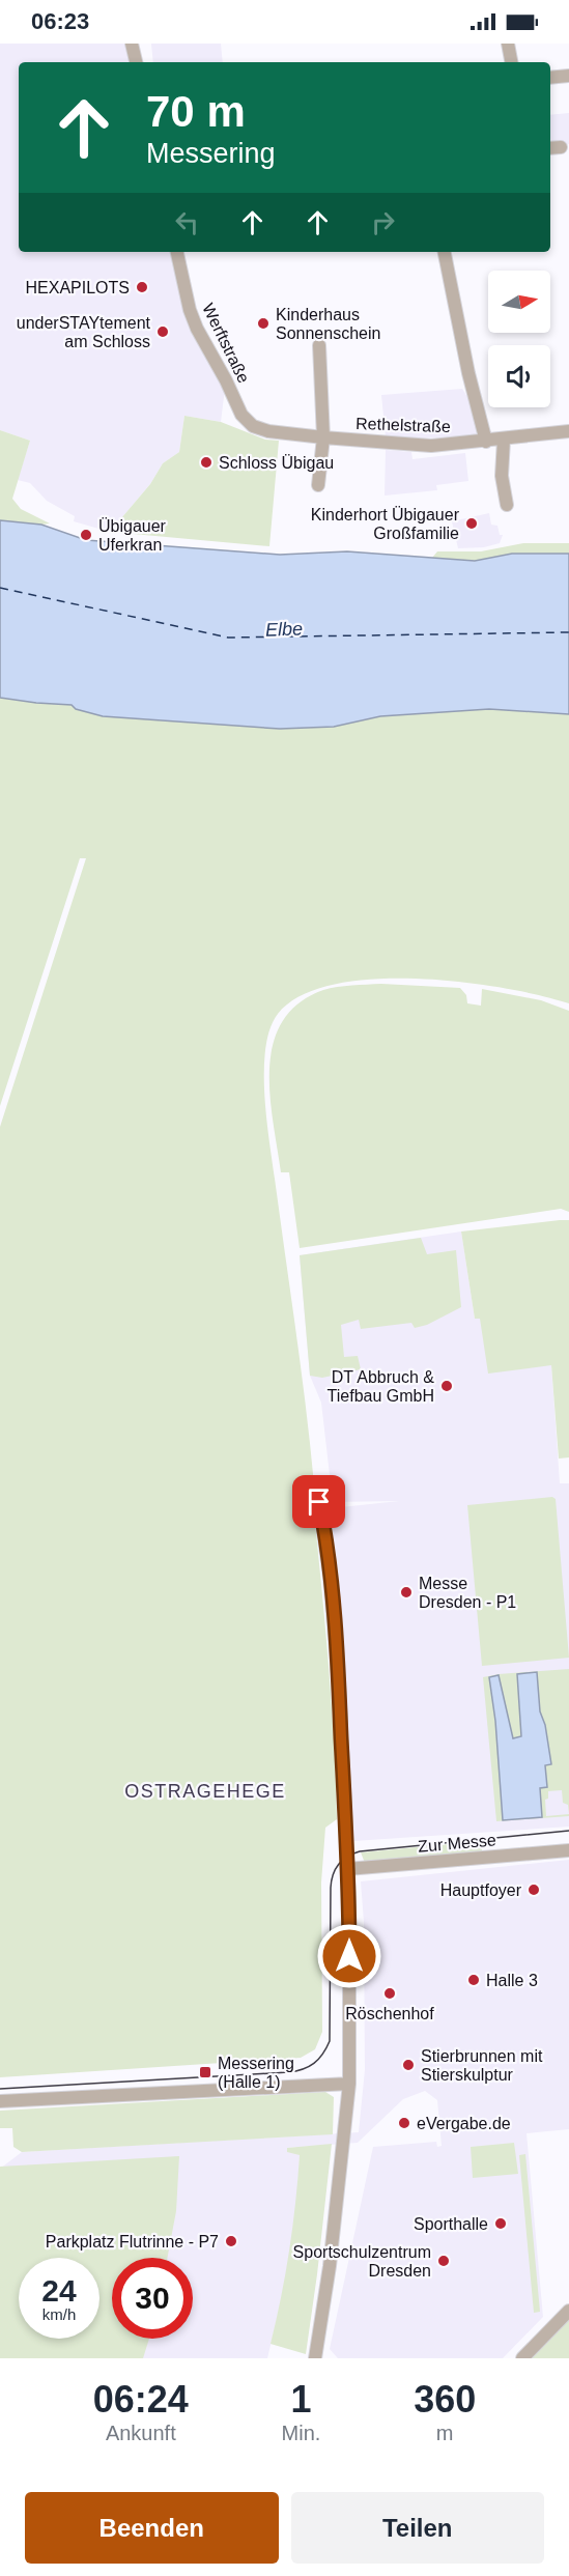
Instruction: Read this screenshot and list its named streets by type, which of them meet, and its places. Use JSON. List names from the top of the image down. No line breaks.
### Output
{"streets":{"street":["Werftstraße","Rethelstraße","Zur Messe"]},"crossings":[["Werftstraße","Rethelstraße"]],"districts":["OSTRAGEHEGE"],"water":["Elbe"],"places":{"other":["HEXAPILOTS","Kinderhaus Sonnenschein","underSTAYtement am Schloss","Schloss Übigau","Kinderhort Übigauer Großfamilie","Übigauer Uferkran","DT Abbruch & Tiefbau GmbH","Messe Dresden - P1","Hauptfoyer","Halle 3","Röschenhof","Stierbrunnen mit Stierskulptur","eVergabe.de","Sporthalle","Parkplatz Flutrinne - P7","Sportschulzentrum Dresden"],"transit":["Messering (Halle 1)"]},"north":"right","page":{"status":"06:23","turn":["70 m","Messering"],"speed":"24 km/h","limit":"30","eta":["06:24","Ankunft","1","Min.","360","m"],"buttons":["Beenden","Teilen"]}}
